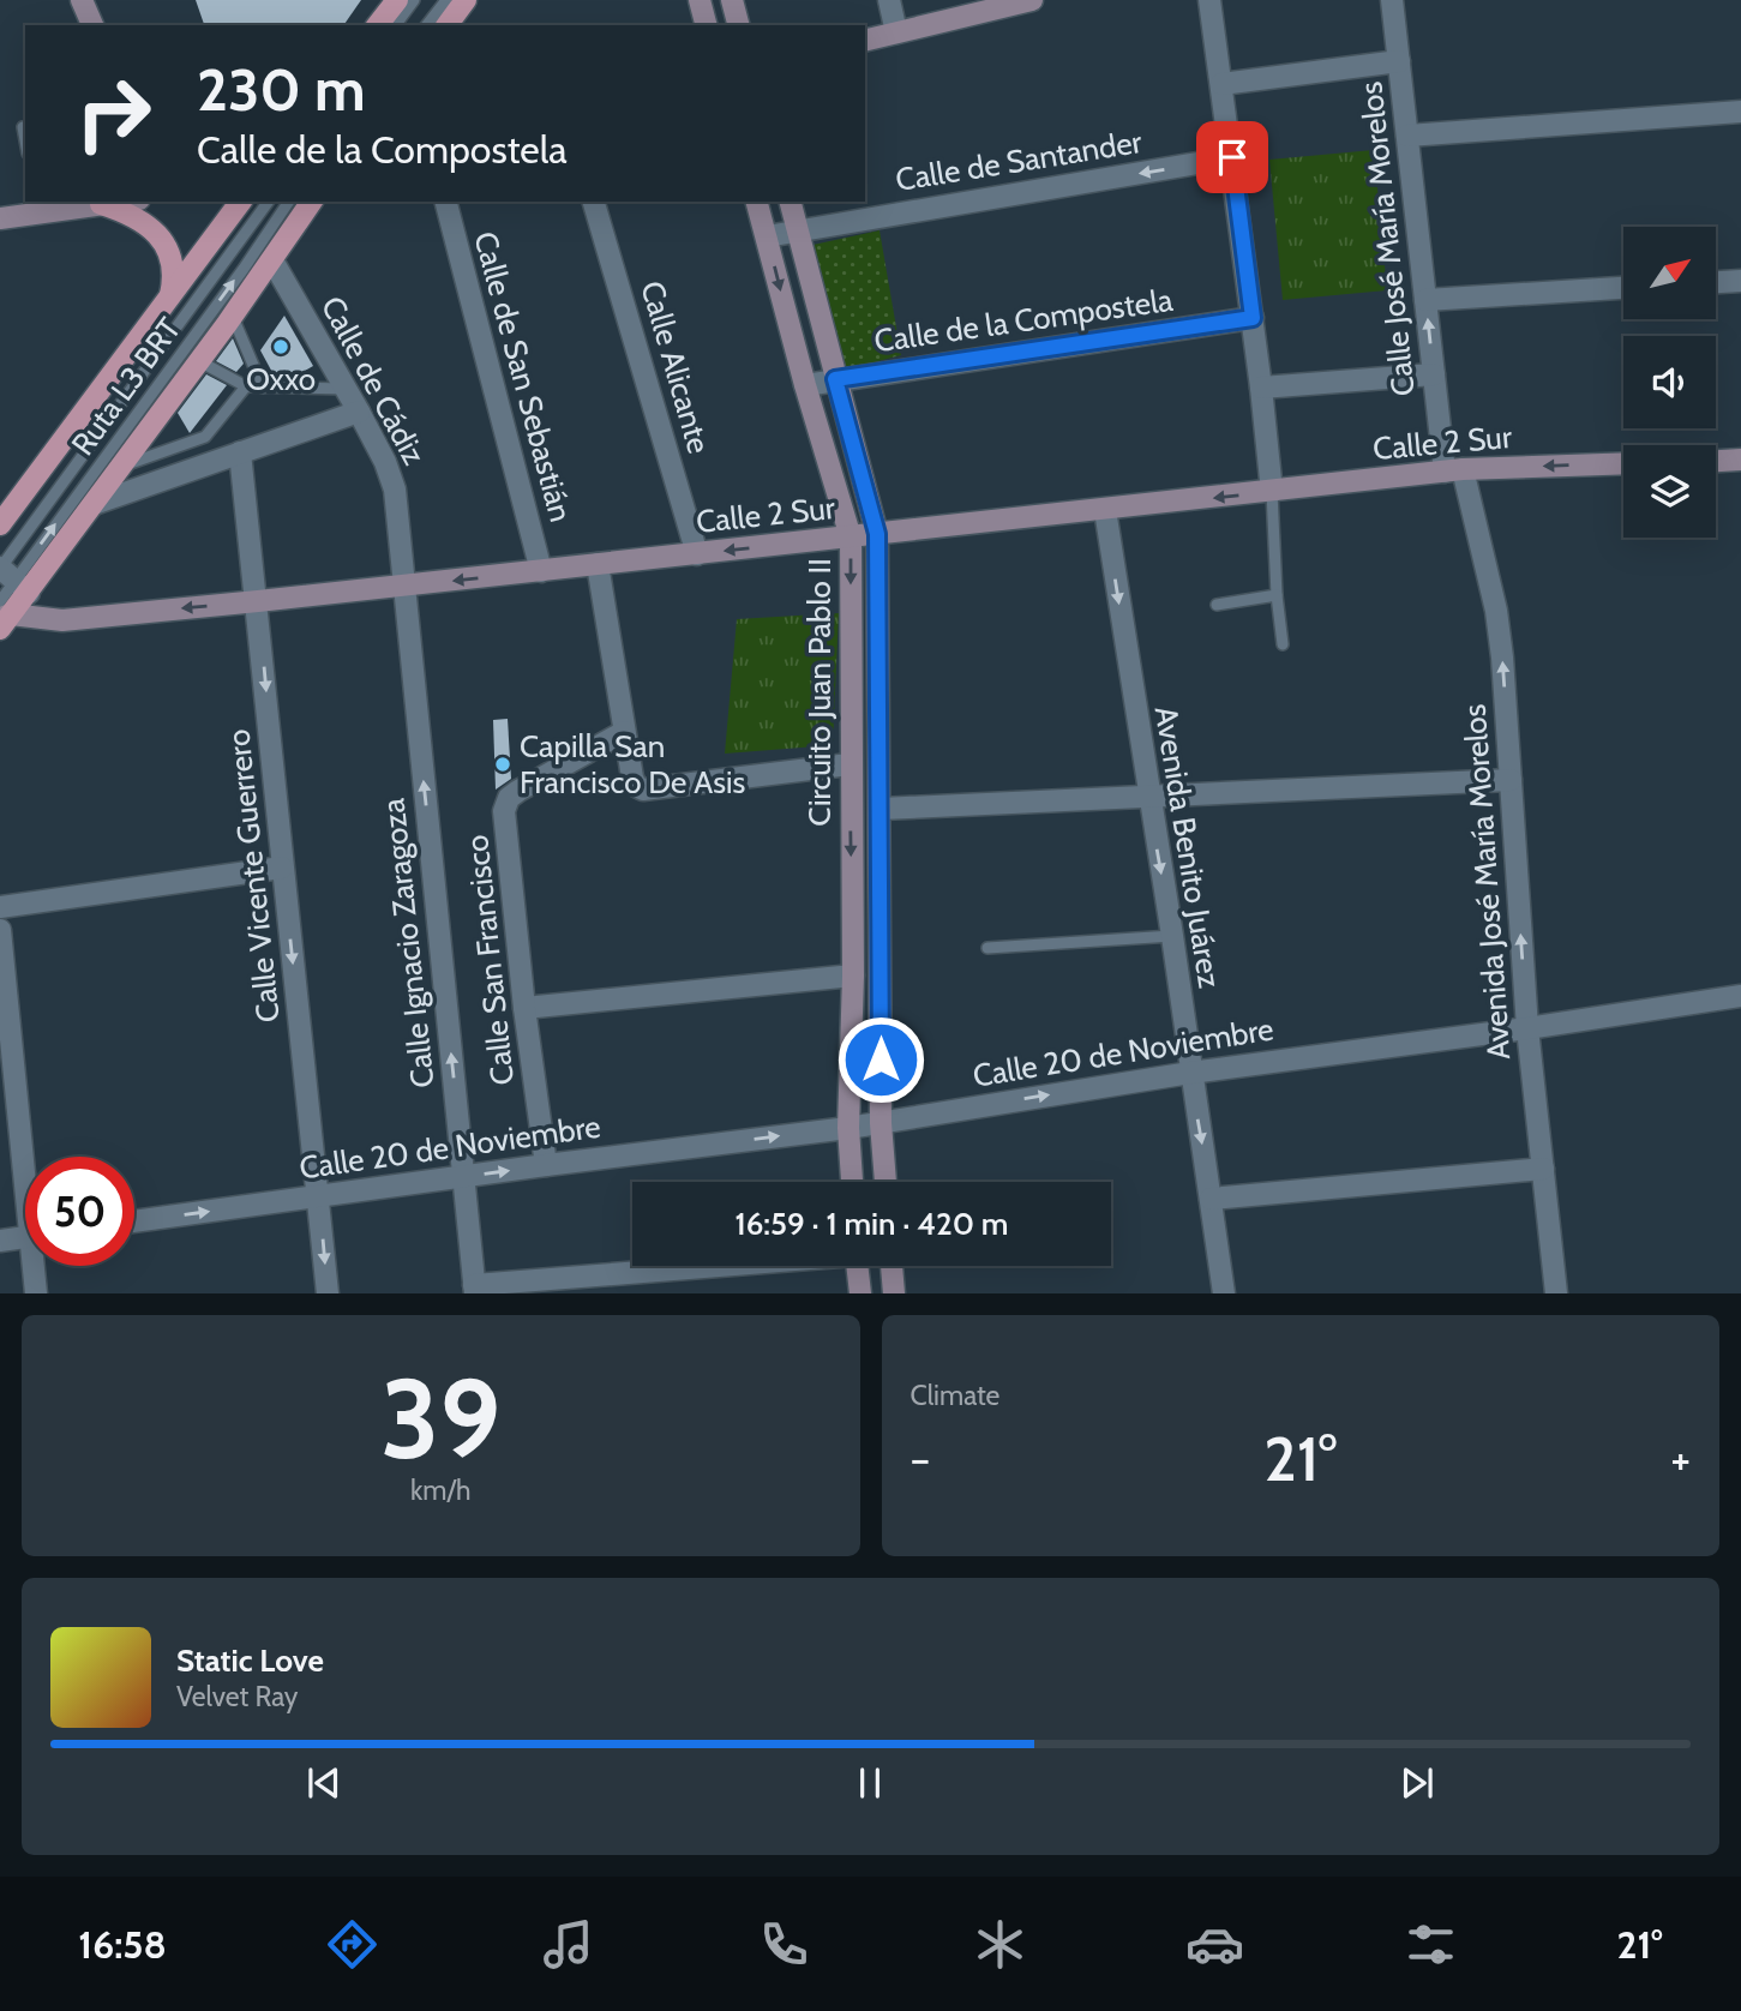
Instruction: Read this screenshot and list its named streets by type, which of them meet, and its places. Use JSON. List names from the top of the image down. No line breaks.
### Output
{"streets":{"main road":["Calle 2 Sur","Circuito Juan Pablo II"],"street":["Calle de Santander","Calle José María Morelos","Calle de la Compostela","Calle Alicante","Calle de San Sebastián","Calle de Cádiz","Avenida Benito Juárez","Calle Vicente Guerrero","Avenida José María Morelos","Calle Ignacio Zaragoza","Calle San Francisco","Calle 20 de Noviembre"],"lane":["Ruta L3 BRT"]},"crossings":[["Calle de Santander","Circuito Juan Pablo II"],["Calle José María Morelos","Calle 2 Sur"],["Calle José María Morelos","Avenida José María Morelos"],["Calle de la Compostela","Circuito Juan Pablo II"],["Calle Alicante","Calle 2 Sur"],["Calle de San Sebastián","Calle 2 Sur"],["Calle de Cádiz","Calle 2 Sur"],["Calle de Cádiz","Calle Ignacio Zaragoza"],["Calle 2 Sur","Circuito Juan Pablo II"],["Calle 2 Sur","Avenida Benito Juárez"],["Calle 2 Sur","Calle Vicente Guerrero"],["Calle 2 Sur","Avenida José María Morelos"],["Calle 2 Sur","Calle Ignacio Zaragoza"],["Circuito Juan Pablo II","Calle 20 de Noviembre"],["Avenida Benito Juárez","Calle 20 de Noviembre"],["Calle Vicente Guerrero","Calle 20 de Noviembre"],["Avenida José María Morelos","Calle 20 de Noviembre"],["Calle Ignacio Zaragoza","Calle 20 de Noviembre"],["Calle San Francisco","Calle 20 de Noviembre"]],"one_way":["Calle de Santander","Calle 2 Sur","Avenida Benito Juárez","Calle Vicente Guerrero","Avenida José María Morelos","Calle Ignacio Zaragoza"],"places":["Oxxo","Capilla San Francisco De Asis"],"north":"top right","page":{"turn":["230 m","Calle de la Compostela"],"limit":"50","trip":"16:59 · 1 min · 420 m","tile":[["39","km/h"],"Climate"],"heat":["−","21°","+"],"song":["Static Love","Velvet Ray"],"tabs":["16:58","21°"]}}
